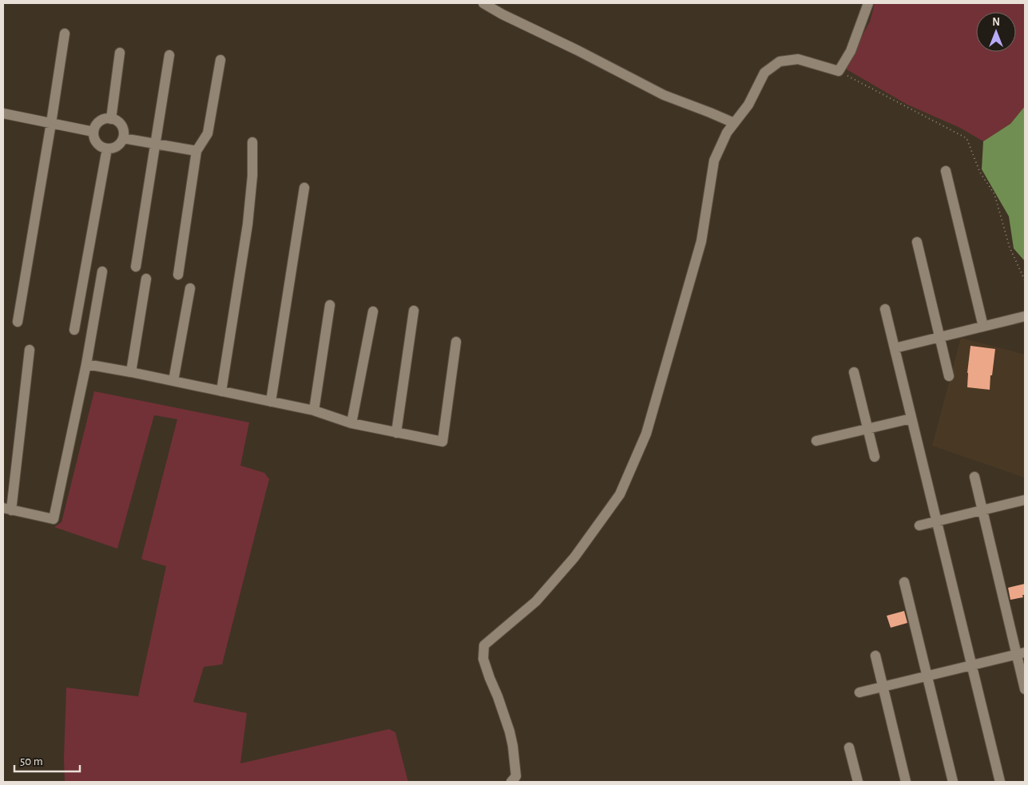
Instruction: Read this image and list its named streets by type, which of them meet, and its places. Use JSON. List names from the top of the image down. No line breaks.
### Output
{"scale_bar":"50 m","north":"top"}
